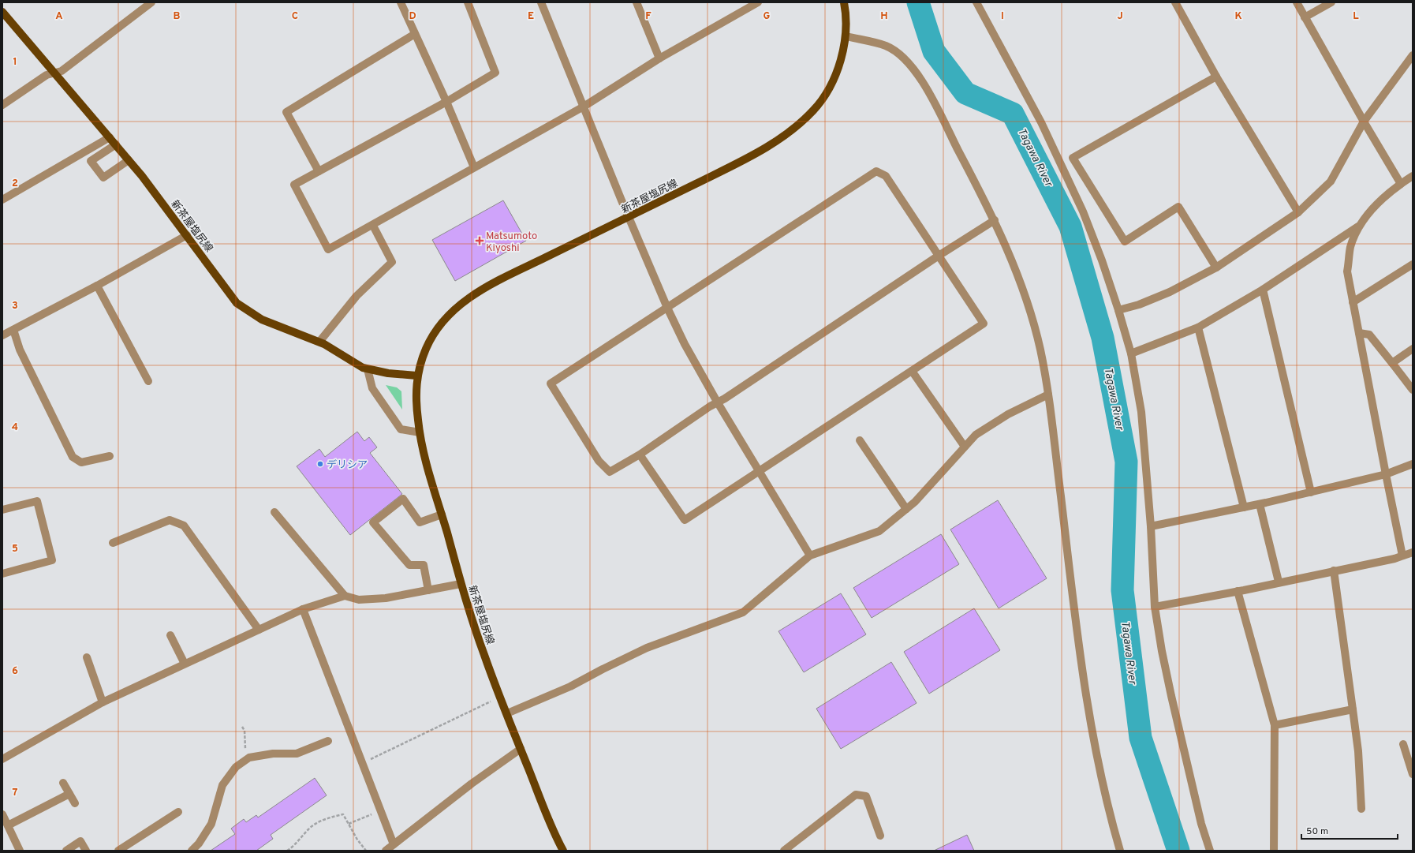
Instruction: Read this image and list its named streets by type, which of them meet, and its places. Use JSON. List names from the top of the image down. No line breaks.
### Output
{"streets":{"main road":["新茶屋塩尻線"]},"water":["Tagawa River"],"places":{"health":["Matsumoto Kiyoshi"],"other":["デリシア"]},"scale_bar":"50 m","grid":{"columns":["A","B","C","D","E","F","G","H","I","J","K","L"],"rows":["1","2","3","4","5","6","7"]}}
